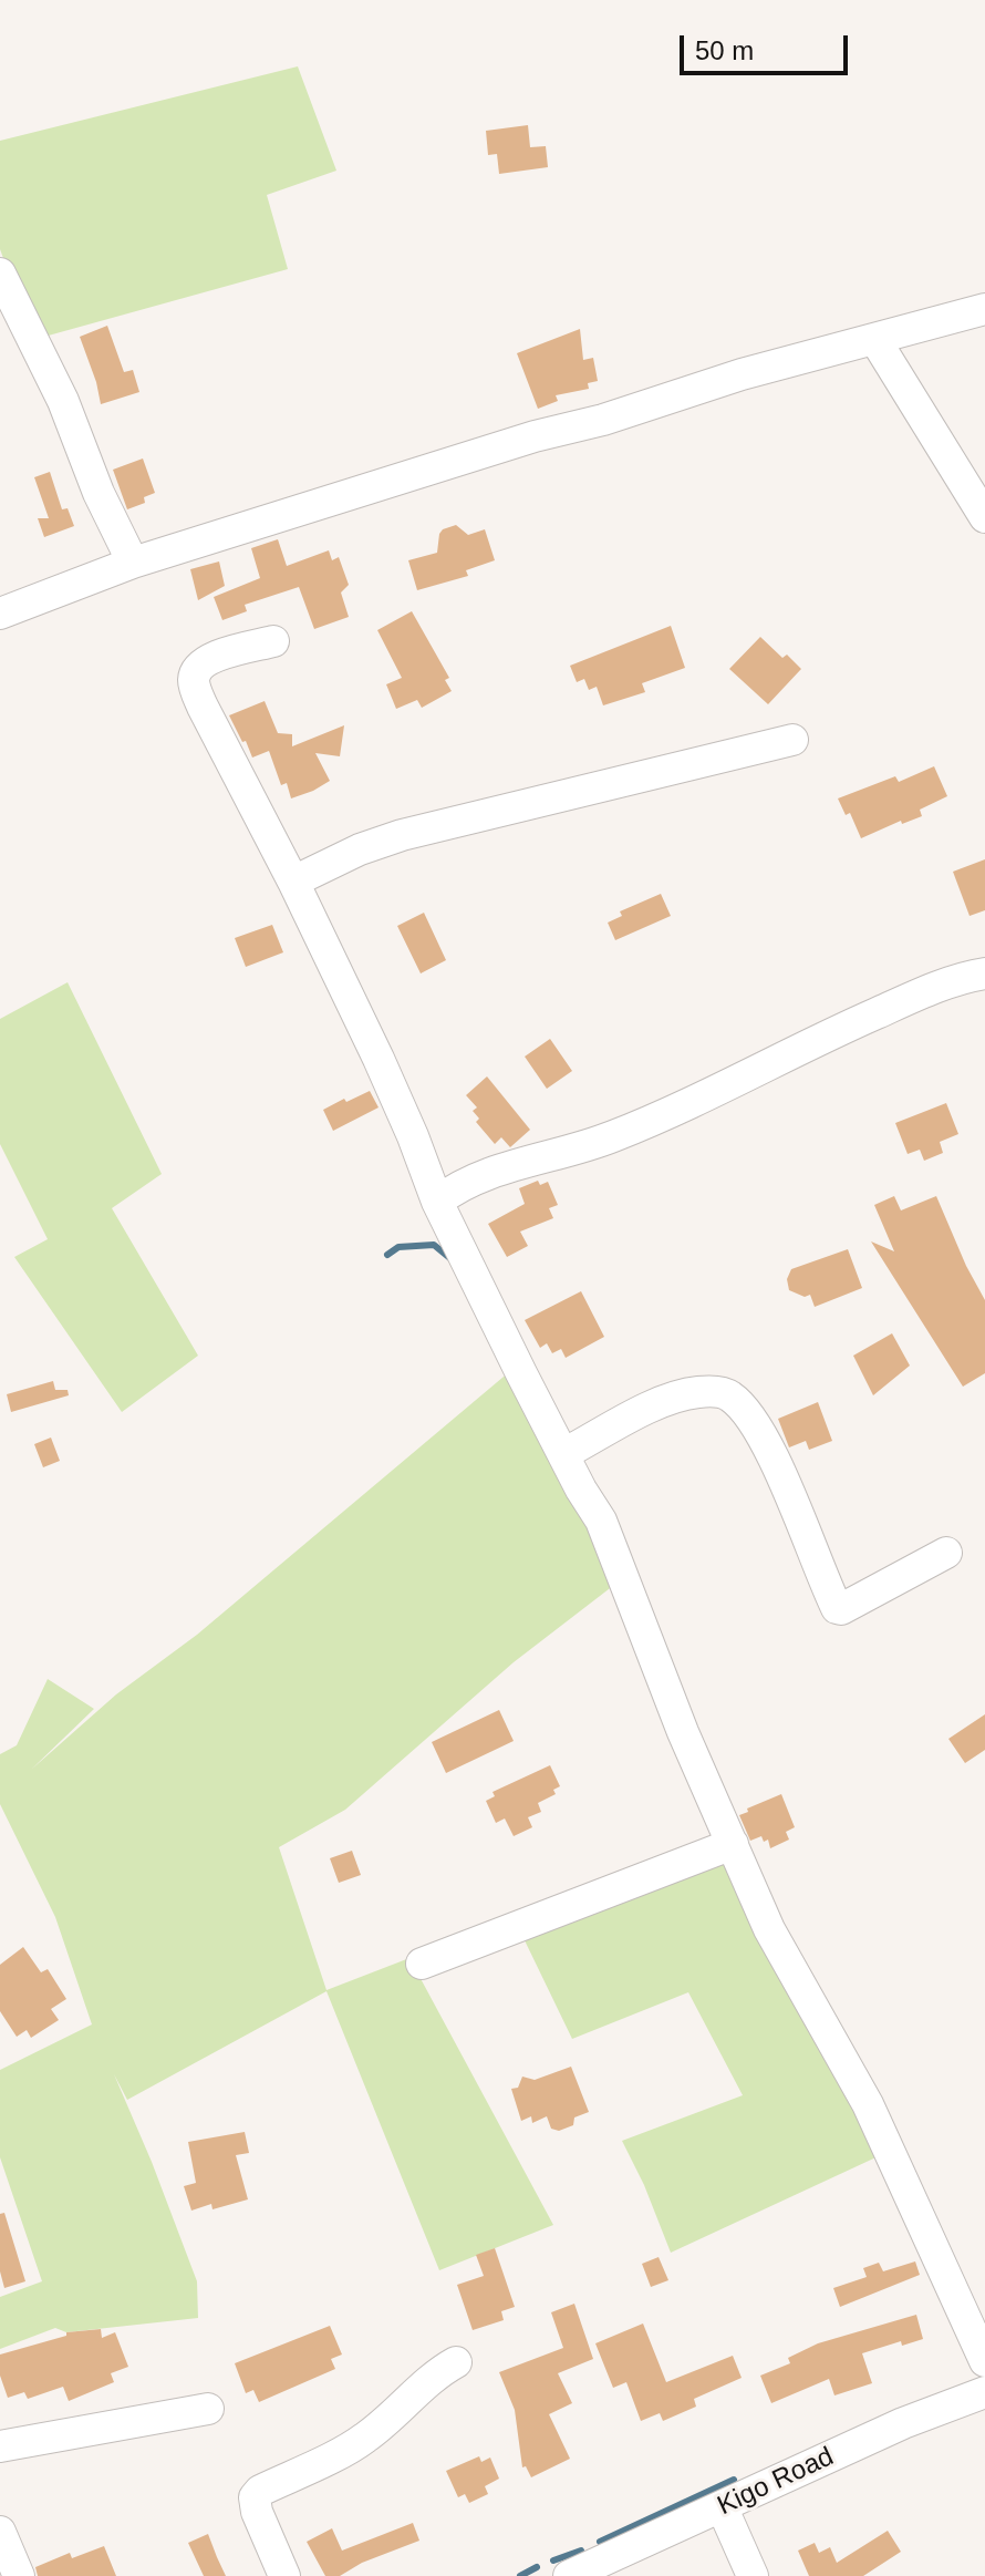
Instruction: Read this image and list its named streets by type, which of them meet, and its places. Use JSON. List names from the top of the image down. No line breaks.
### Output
{"streets":{"street":["Kigo Road"]},"scale_bar":"50 m"}
